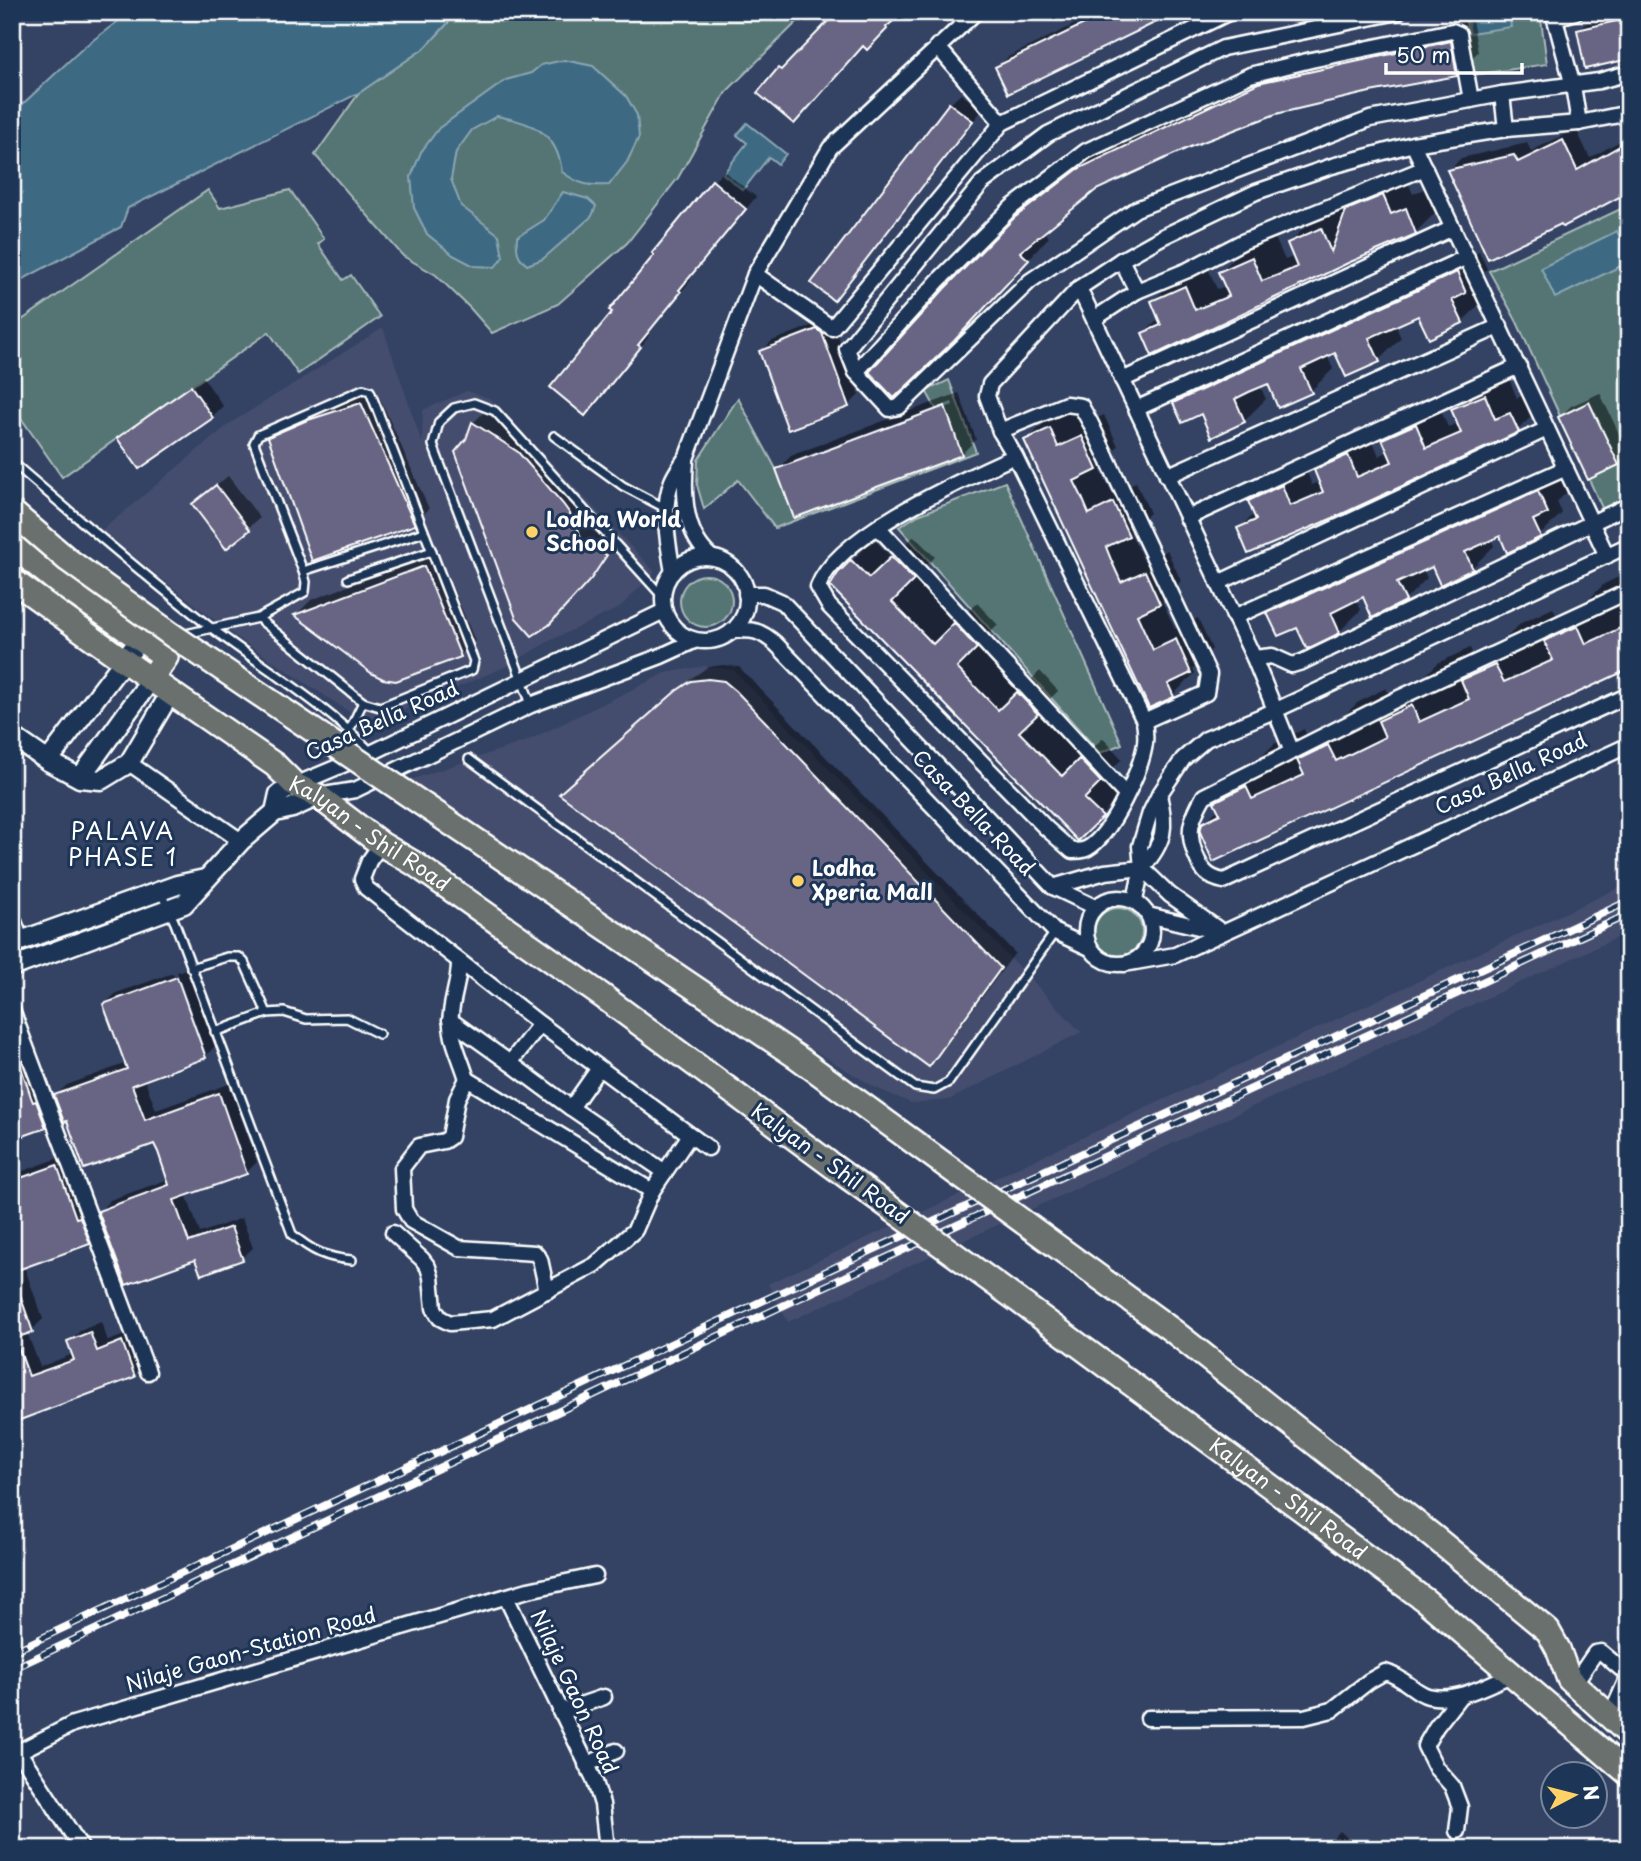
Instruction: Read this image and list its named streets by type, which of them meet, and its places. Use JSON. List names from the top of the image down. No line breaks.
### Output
{"streets":{"main road":["Kalyan - Shil Road"],"street":["Casa Bella Road","Nilaje Gaon-Station Road","Nilaje Gaon Road"]},"crossings":[["Casa Bella Road","Kalyan - Shil Road"],["Nilaje Gaon-Station Road","Nilaje Gaon Road"]],"districts":["PALAVA PHASE 1"],"places":["Lodha World School","Lodha Xperia Mall"],"scale_bar":"50 m","north":"right"}
